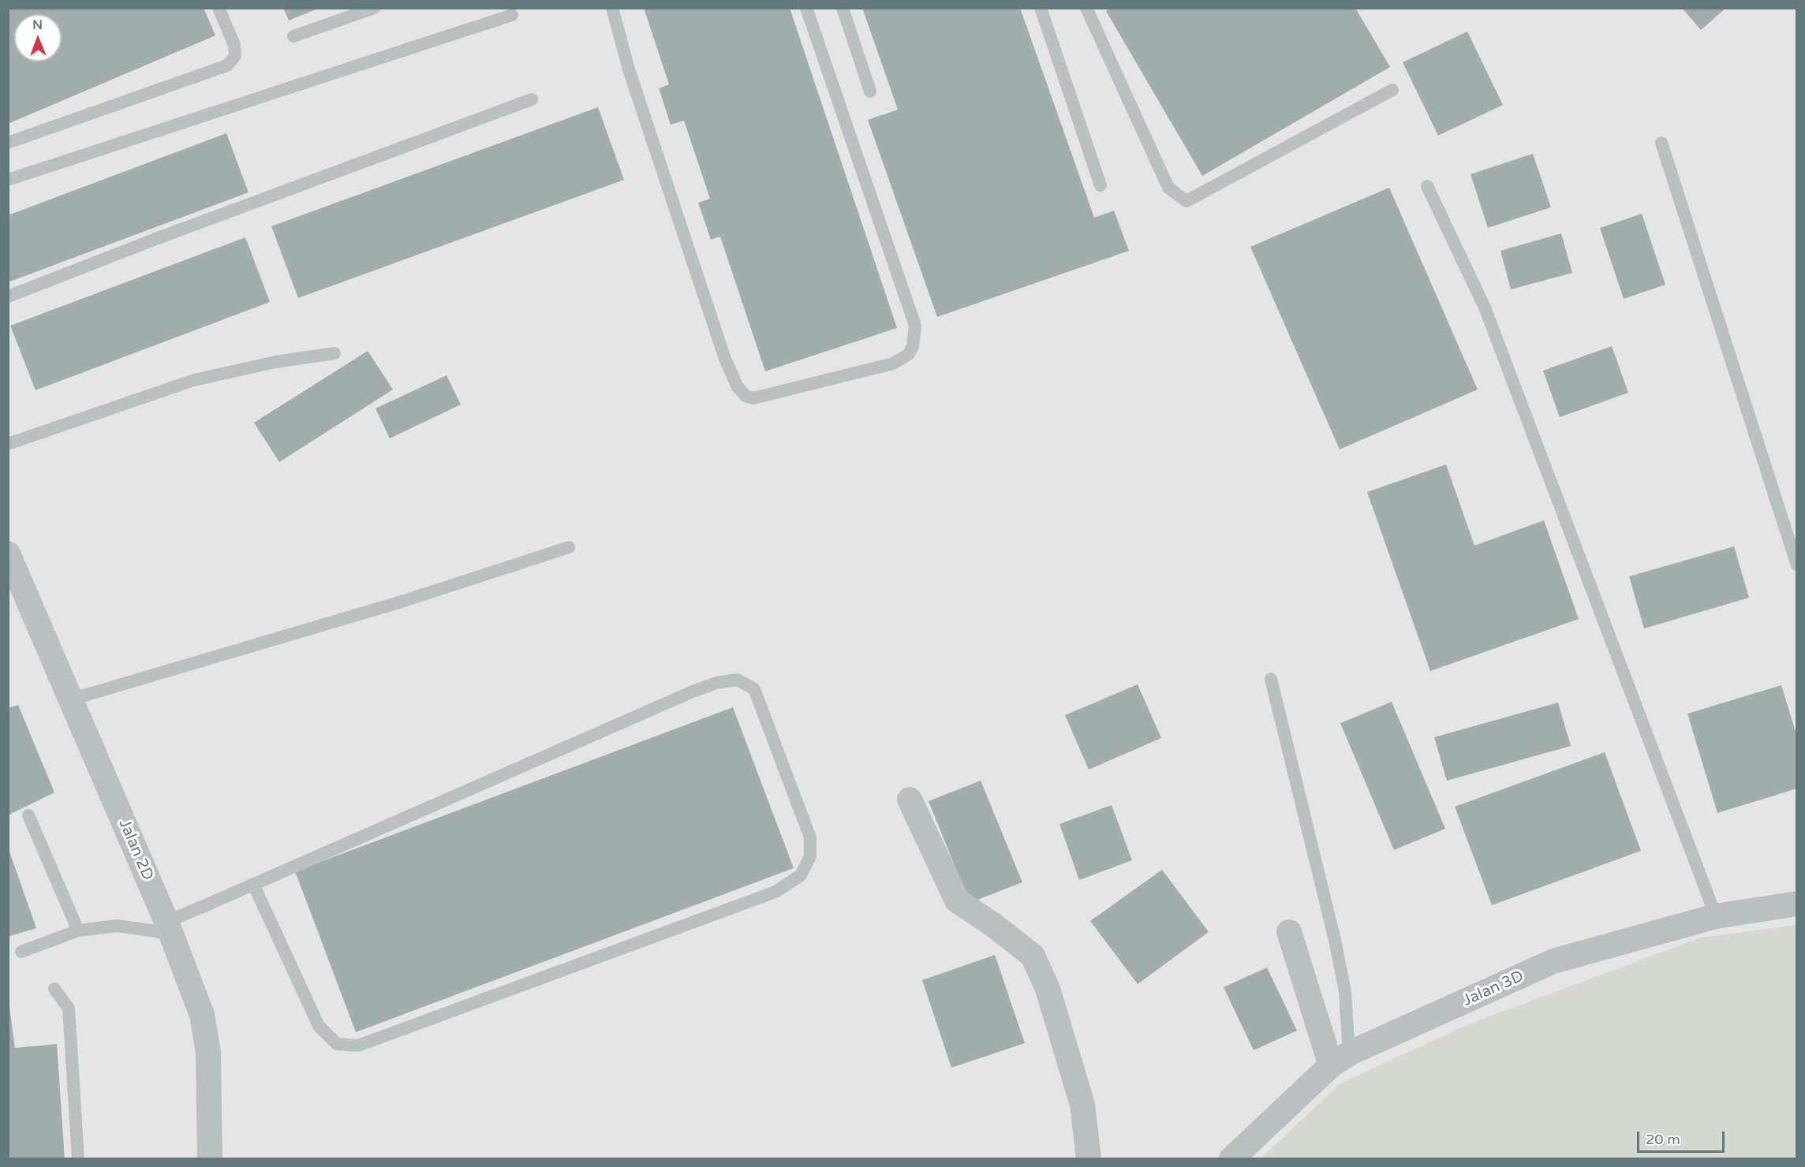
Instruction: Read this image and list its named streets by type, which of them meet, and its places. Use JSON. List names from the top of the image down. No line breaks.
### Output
{"streets":{"street":["Jalan 2D","Jalan 3D"]},"scale_bar":"20 m","north":"top"}
